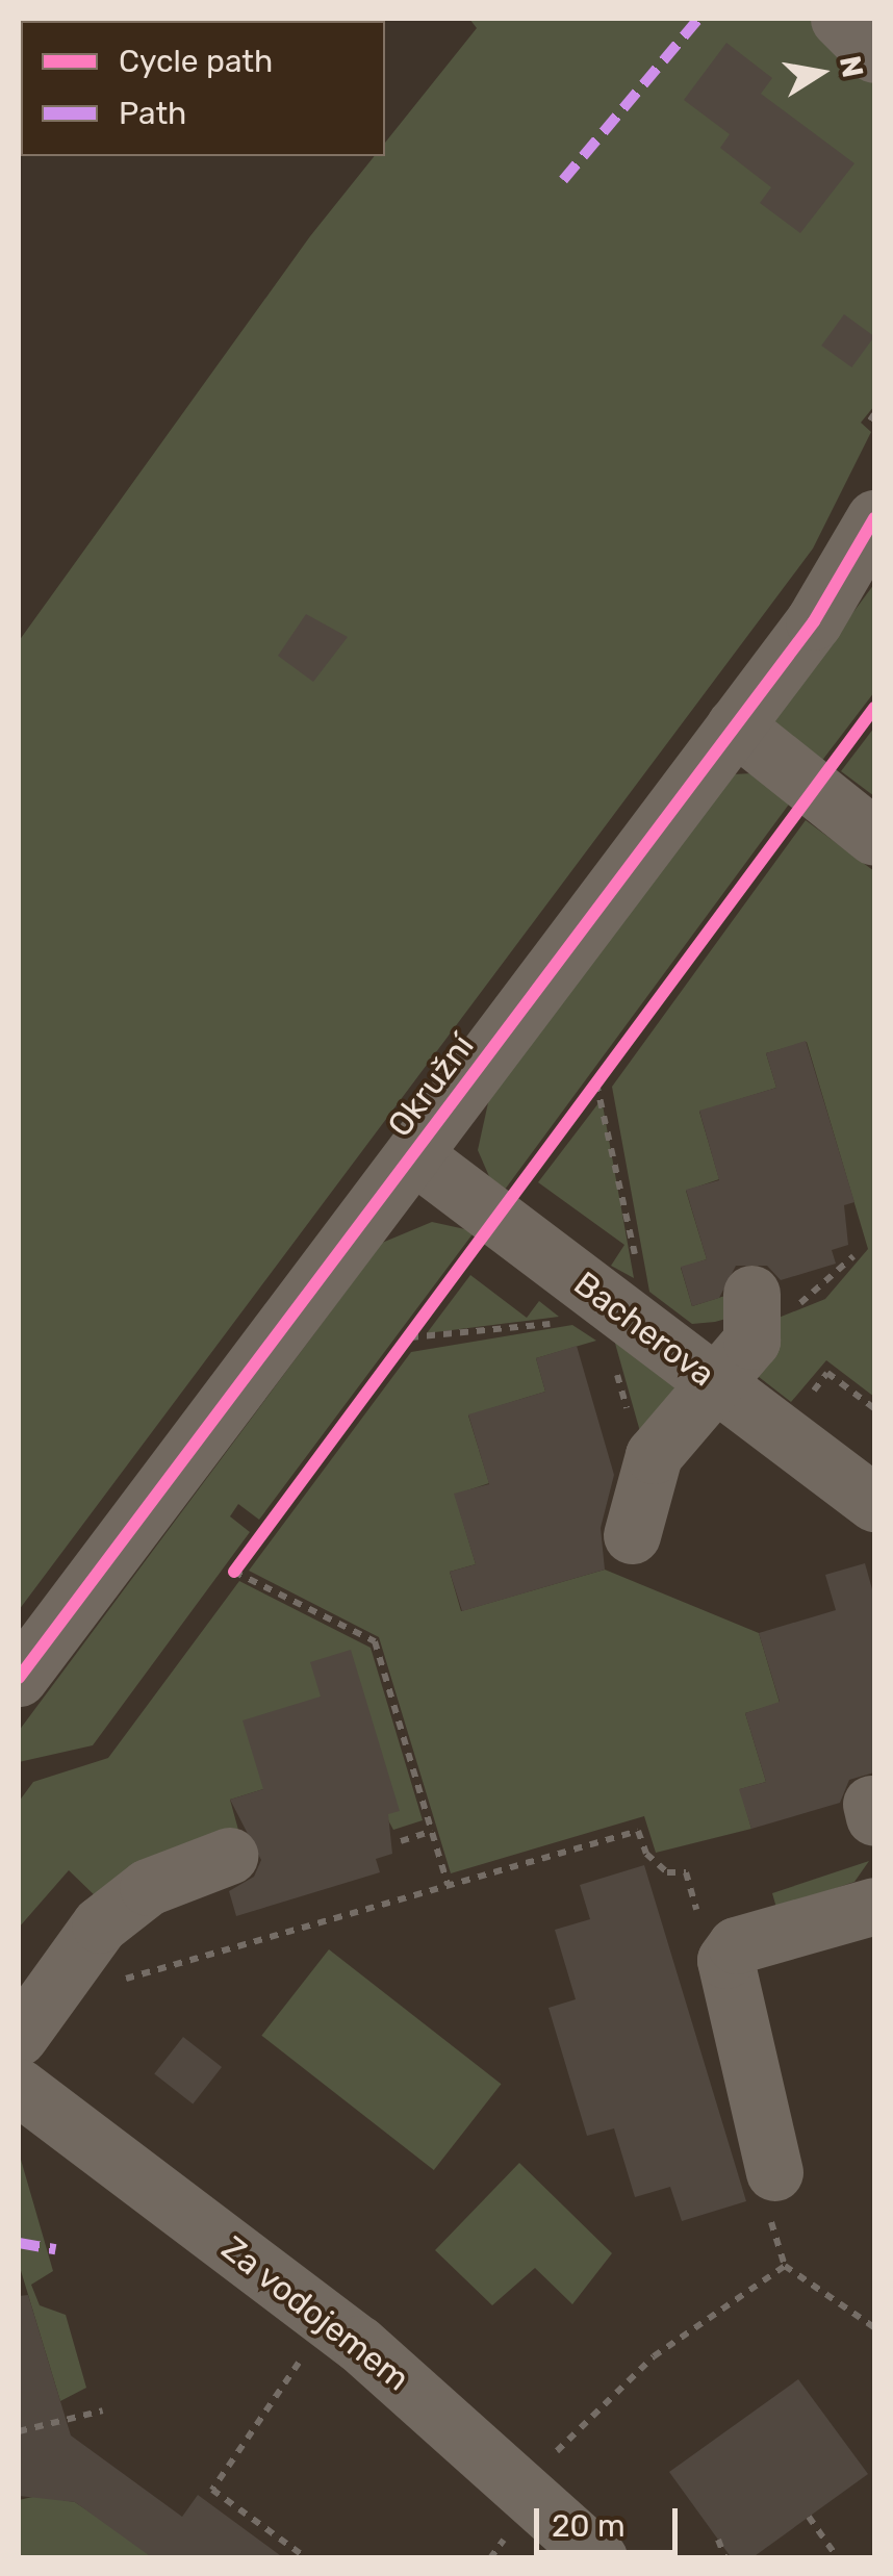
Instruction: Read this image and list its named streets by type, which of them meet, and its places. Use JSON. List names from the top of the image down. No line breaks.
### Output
{"streets":{"street":["Okružní","Bacherova","Za vodojemem"]},"crossings":[["Okružní","Bacherova"]],"legend":["Cycle path","Path"],"scale_bar":"20 m","north":"right"}
